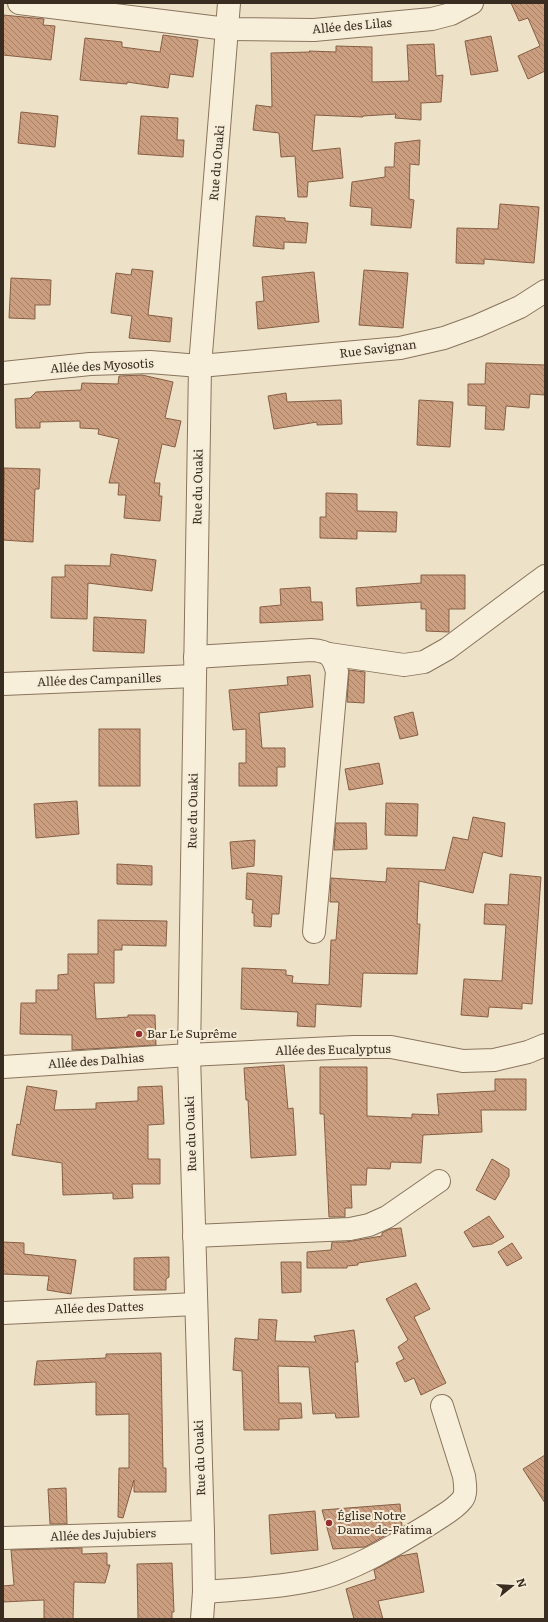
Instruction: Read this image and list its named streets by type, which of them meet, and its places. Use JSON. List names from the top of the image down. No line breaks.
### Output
{"streets":{"street":["Allée des Lilas","Rue du Ouaki","Rue Savignan","Allée des Myosotis","Allée des Campanilles","Allée des Eucalyptus","Allée des Dalhias","Allée des Dattes","Allée des Jujubiers"]},"crossings":[["Allée des Lilas","Rue du Ouaki"],["Rue du Ouaki","Rue Savignan"],["Rue du Ouaki","Allée des Myosotis"],["Rue du Ouaki","Allée des Campanilles"],["Rue du Ouaki","Allée des Eucalyptus"],["Rue du Ouaki","Allée des Dalhias"],["Rue du Ouaki","Allée des Dattes"],["Rue du Ouaki","Allée des Jujubiers"],["Rue Savignan","Allée des Myosotis"],["Allée des Eucalyptus","Allée des Dalhias"]],"places":["Bar Le Suprême","Église Notre Dame-de-Fatima"],"north":"right"}
